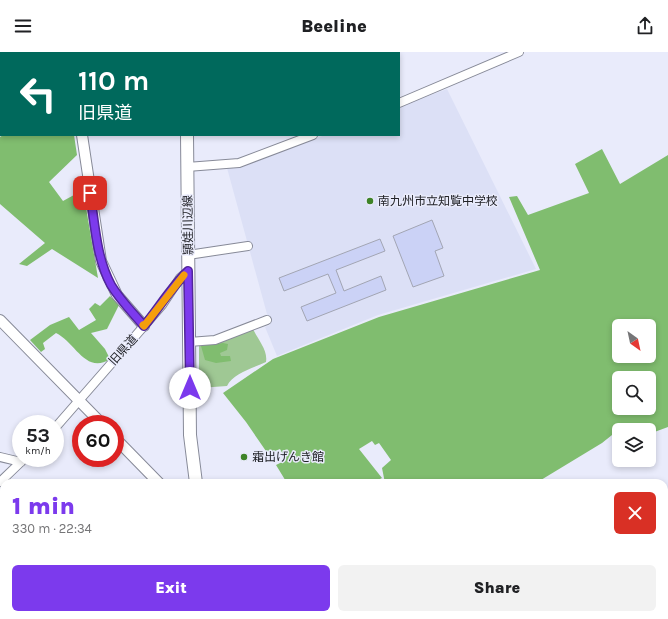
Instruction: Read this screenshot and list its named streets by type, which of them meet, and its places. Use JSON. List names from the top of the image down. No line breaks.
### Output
{"streets":{"main road":["頴娃川辺線"],"street":["旧県道"]},"crossings":[["頴娃川辺線","旧県道"]],"places":["南九州市立知覧中学校","霜出げんき館"],"north":"bottom right","page":{"header":"Beeline","turn":["110 m","旧県道"],"speed":"53 km/h","limit":"60","heading":["1 min","330 m · 22:34"],"buttons":["Exit","Share"]}}
